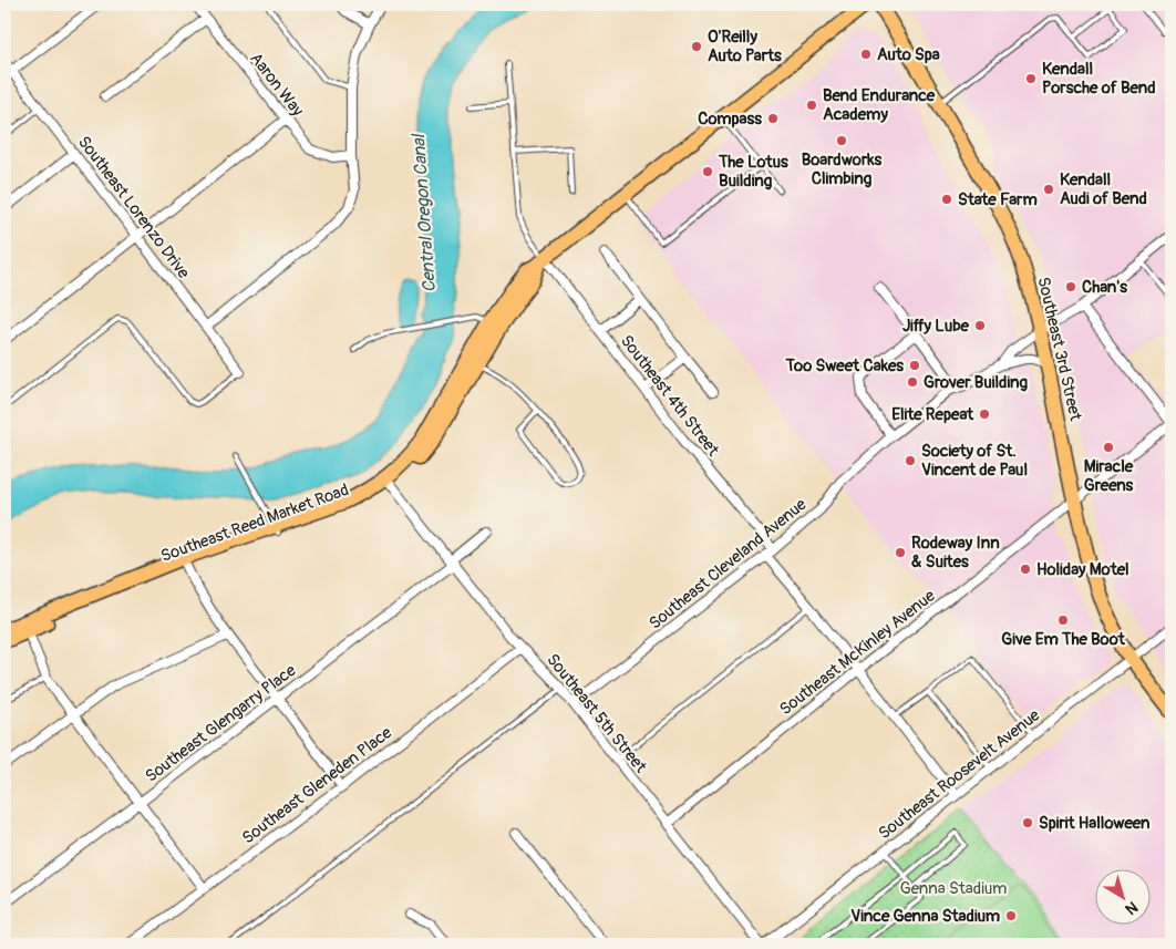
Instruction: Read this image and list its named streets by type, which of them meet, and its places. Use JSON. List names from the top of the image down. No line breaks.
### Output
{"streets":{"main road":["Southeast 3rd Street","Southeast Reed Market Road"],"street":["Aaron Way","Southeast Lorenzo Drive","Southeast 4th Street","Southeast Cleveland Avenue","Southeast McKinley Avenue","Southeast 5th Street","Southeast Glengarry Place","Southeast Roosevelt Avenue","Southeast Gleneden Place"]},"crossings":[["Southeast 3rd Street","Southeast Cleveland Avenue"],["Southeast 3rd Street","Southeast McKinley Avenue"],["Southeast 3rd Street","Southeast Roosevelt Avenue"],["Southeast 4th Street","Southeast Reed Market Road"],["Southeast 4th Street","Southeast Cleveland Avenue"],["Southeast 4th Street","Southeast McKinley Avenue"],["Southeast 4th Street","Southeast Roosevelt Avenue"],["Southeast Reed Market Road","Southeast 5th Street"],["Southeast Cleveland Avenue","Southeast 5th Street"],["Southeast McKinley Avenue","Southeast 5th Street"],["Southeast 5th Street","Southeast Glengarry Place"],["Southeast 5th Street","Southeast Roosevelt Avenue"],["Southeast 5th Street","Southeast Gleneden Place"]],"water":["Central Oregon Canal"],"parks":["Genna Stadium"],"places":["O'Reilly Auto Parts","Auto Spa","Kendall Porsche of Bend","Bend Endurance Academy","Compass","Boardworks Climbing","The Lotus Building","Kendall Audi of Bend","State Farm","Chan's","Jiffy Lube","Too Sweet Cakes","Grover Building","Elite Repeat","Miracle Greens","Society of St. Vincent de Paul","Rodeway Inn & Suites","Holiday Motel","Give Em The Boot","Spirit Halloween","Vince Genna Stadium"],"north":"bottom right"}
